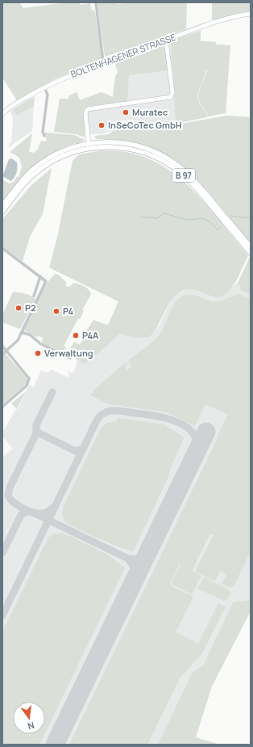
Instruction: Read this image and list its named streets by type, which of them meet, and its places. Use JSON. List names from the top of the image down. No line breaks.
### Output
{"streets":{"main road":["B 97"],"street":["BOLTENHAGENER STRASSE"]},"places":["Muratec","InSeCoTec GmbH","P2","P4","P4A","Verwaltung"],"north":"bottom"}
